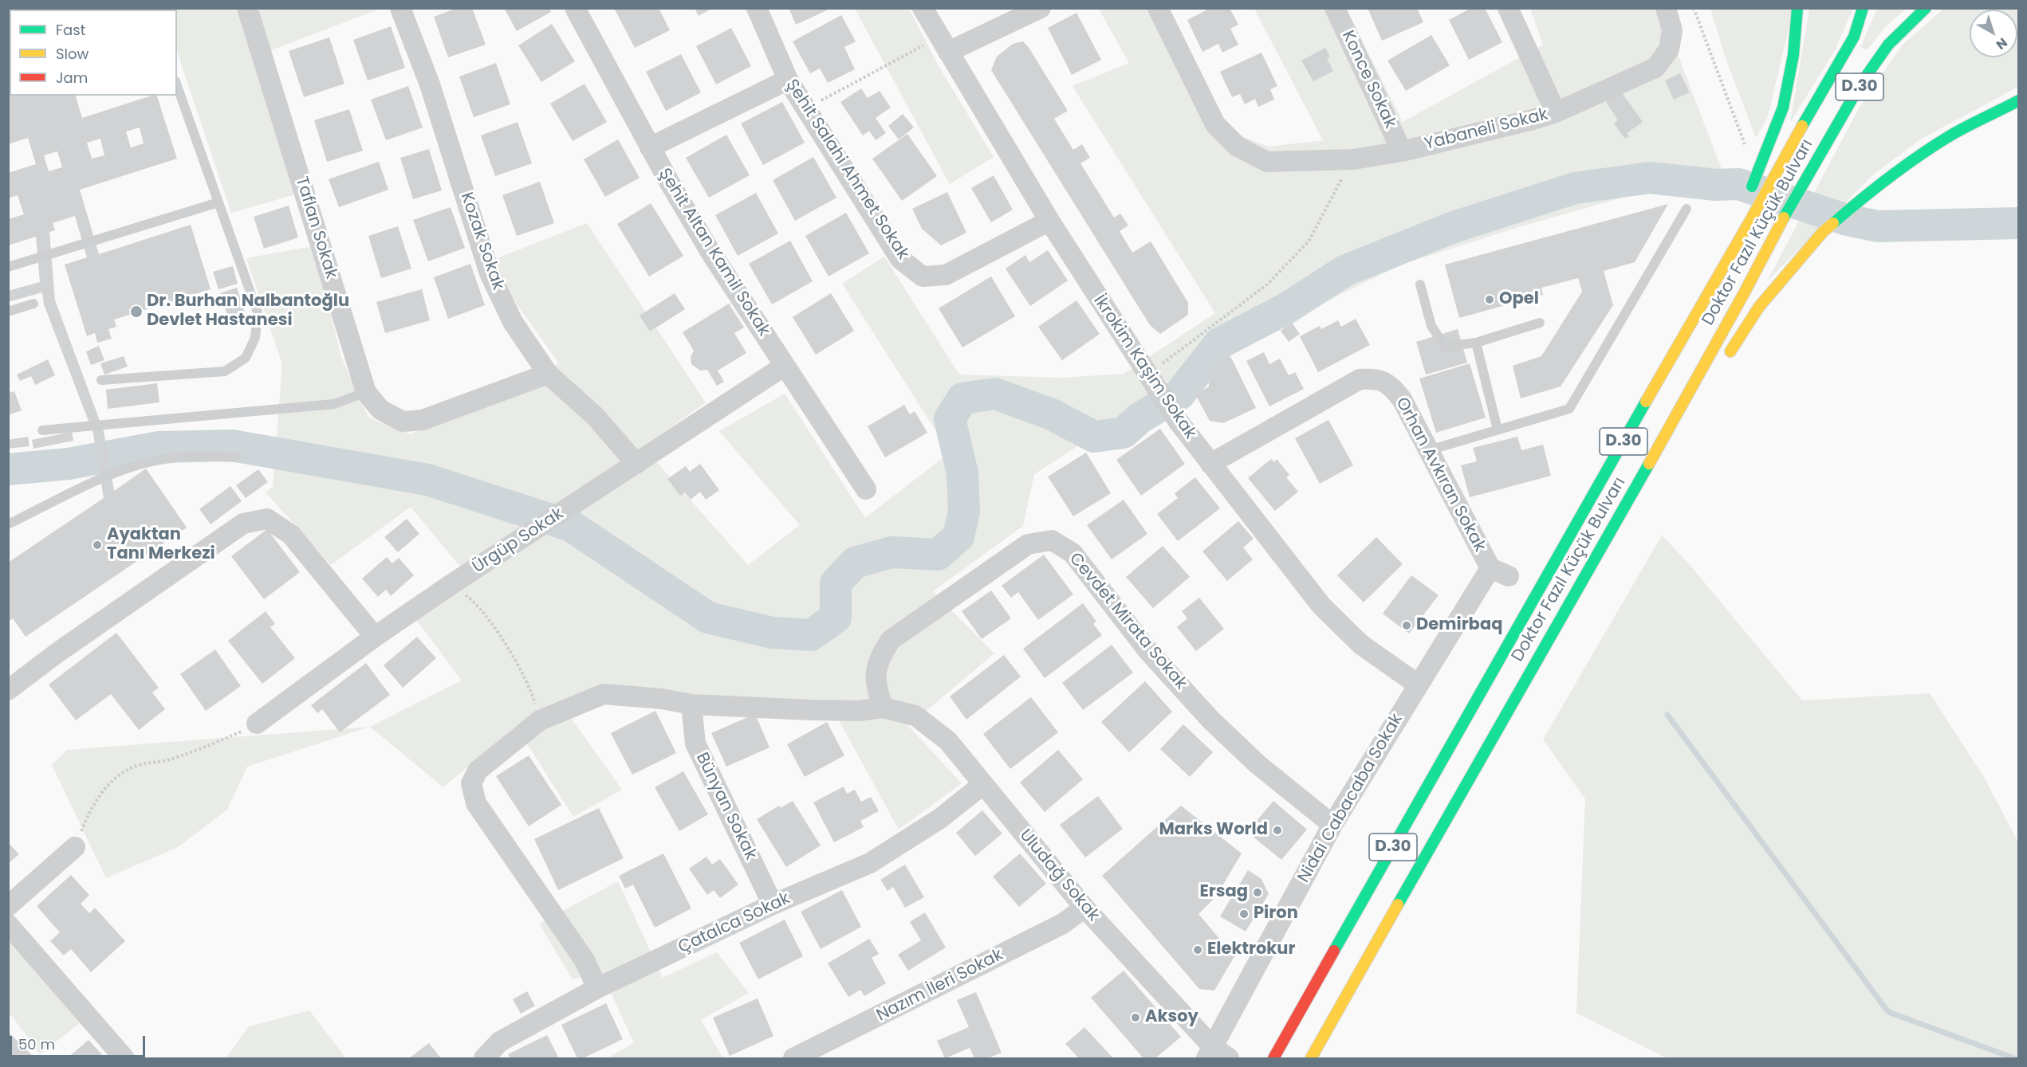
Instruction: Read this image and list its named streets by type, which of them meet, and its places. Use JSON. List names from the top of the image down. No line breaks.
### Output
{"streets":{"highway":["D.30","Doktor Fazıl Küçük Bulvarı"],"street":["Konce Sokak","Yabaneli Sokak","Şehit Salahi Ahmet Sokak","Taflan Sokak","Kozak Sokak","Şehit Altan Kamil Sokak","İkrokim Kaşim Sokak","Orhan Avkıran Sokak","Ürgüp Sokak","Cevdet Mirata Sokak","Nidai Cabacaba Sokak","Bünyan Sokak","Uludağ Sokak","Çatalca Sokak","Nazım İleri Sokak"]},"crossings":[["Konce Sokak","Yabaneli Sokak"],["Şehit Salahi Ahmet Sokak","İkrokim Kaşim Sokak"],["Taflan Sokak","Kozak Sokak"],["Kozak Sokak","Ürgüp Sokak"],["Şehit Altan Kamil Sokak","Ürgüp Sokak"],["İkrokim Kaşim Sokak","Orhan Avkıran Sokak"],["İkrokim Kaşim Sokak","Nidai Cabacaba Sokak"],["Orhan Avkıran Sokak","Nidai Cabacaba Sokak"],["Cevdet Mirata Sokak","Nidai Cabacaba Sokak"],["Cevdet Mirata Sokak","Uludağ Sokak"],["Nidai Cabacaba Sokak","Uludağ Sokak"],["Bünyan Sokak","Çatalca Sokak"],["Uludağ Sokak","Çatalca Sokak"],["Uludağ Sokak","Nazım İleri Sokak"]],"places":["Opel","Dr. Burhan Nalbantoğlu Devlet Hastanesi","Ayaktan Tanı Merkezi","Demirbaq","Marks World","Ersag","Piron","Elektrokur","Aksoy"],"legend":["Fast","Slow","Jam"],"scale_bar":"50 m","north":"bottom right"}
